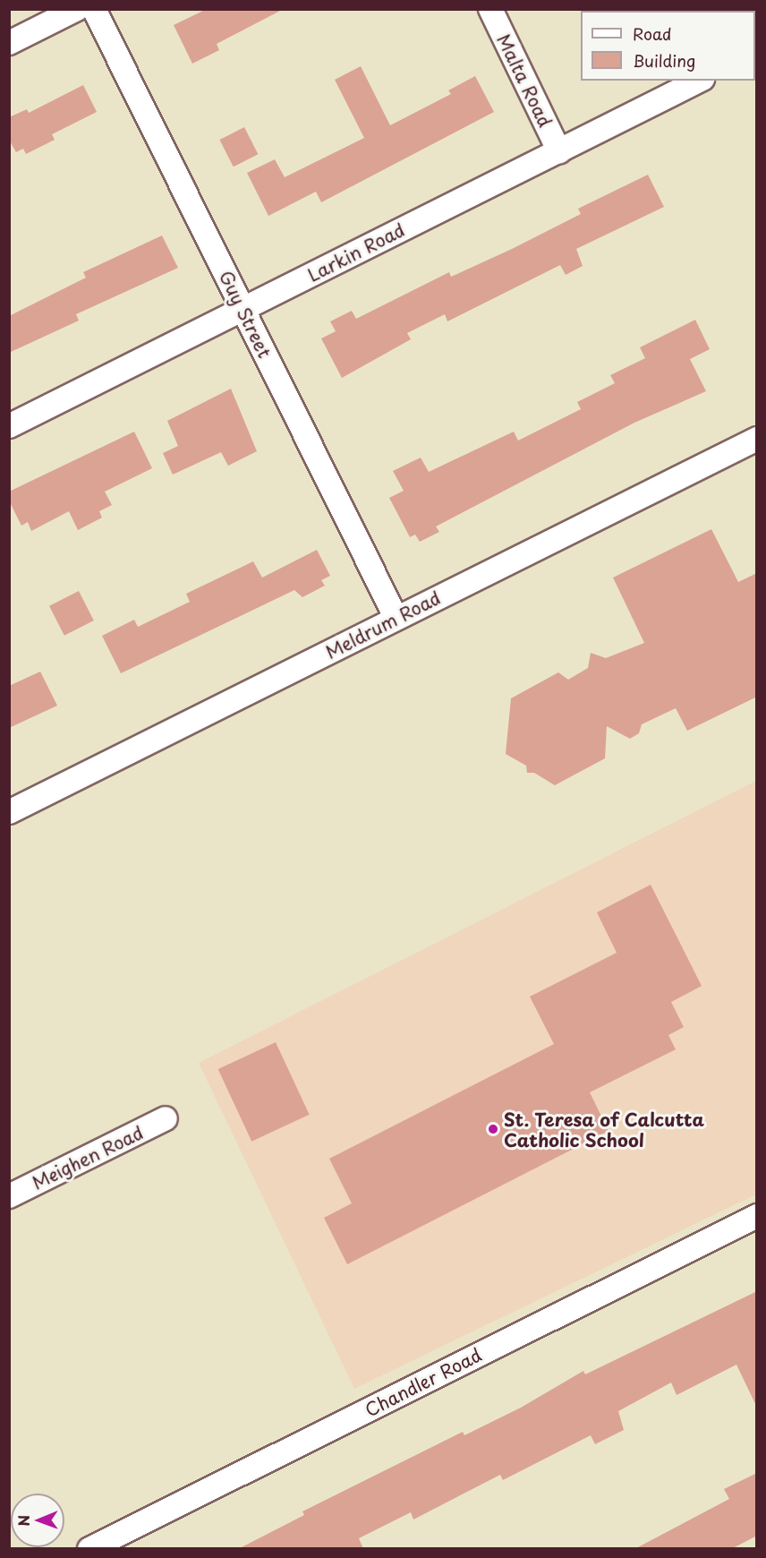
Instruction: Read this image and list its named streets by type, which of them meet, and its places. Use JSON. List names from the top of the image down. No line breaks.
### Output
{"streets":{"street":["Malta Road","Larkin Road","Guy Street","Meldrum Road","Meighen Road","Chandler Road"]},"crossings":[["Malta Road","Larkin Road"],["Larkin Road","Guy Street"],["Guy Street","Meldrum Road"]],"places":["St. Teresa of Calcutta Catholic School"],"legend":["Road","Building"],"north":"left"}
